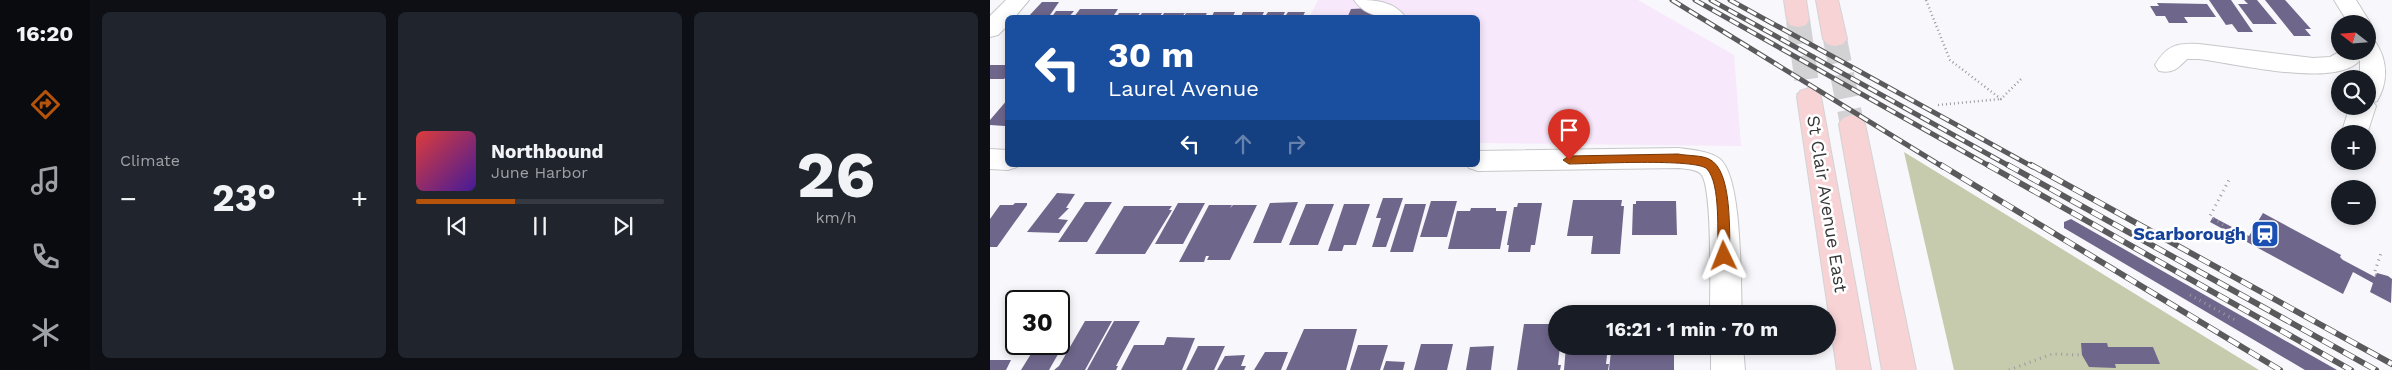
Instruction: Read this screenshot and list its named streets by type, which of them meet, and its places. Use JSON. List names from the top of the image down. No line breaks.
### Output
{"streets":{"main road":["St Clair Avenue East"]},"places":{"station":["Scarborough"]},"north":"left","page":{"tabs":"16:20","tile":["Climate",["26","km/h"]],"map_buttons":["+","−"],"turn":["30 m","Laurel Avenue"],"song":["Northbound","June Harbor"],"heat":["−","23°","+"],"limit":"30","trip":"16:21 · 1 min · 70 m"}}
